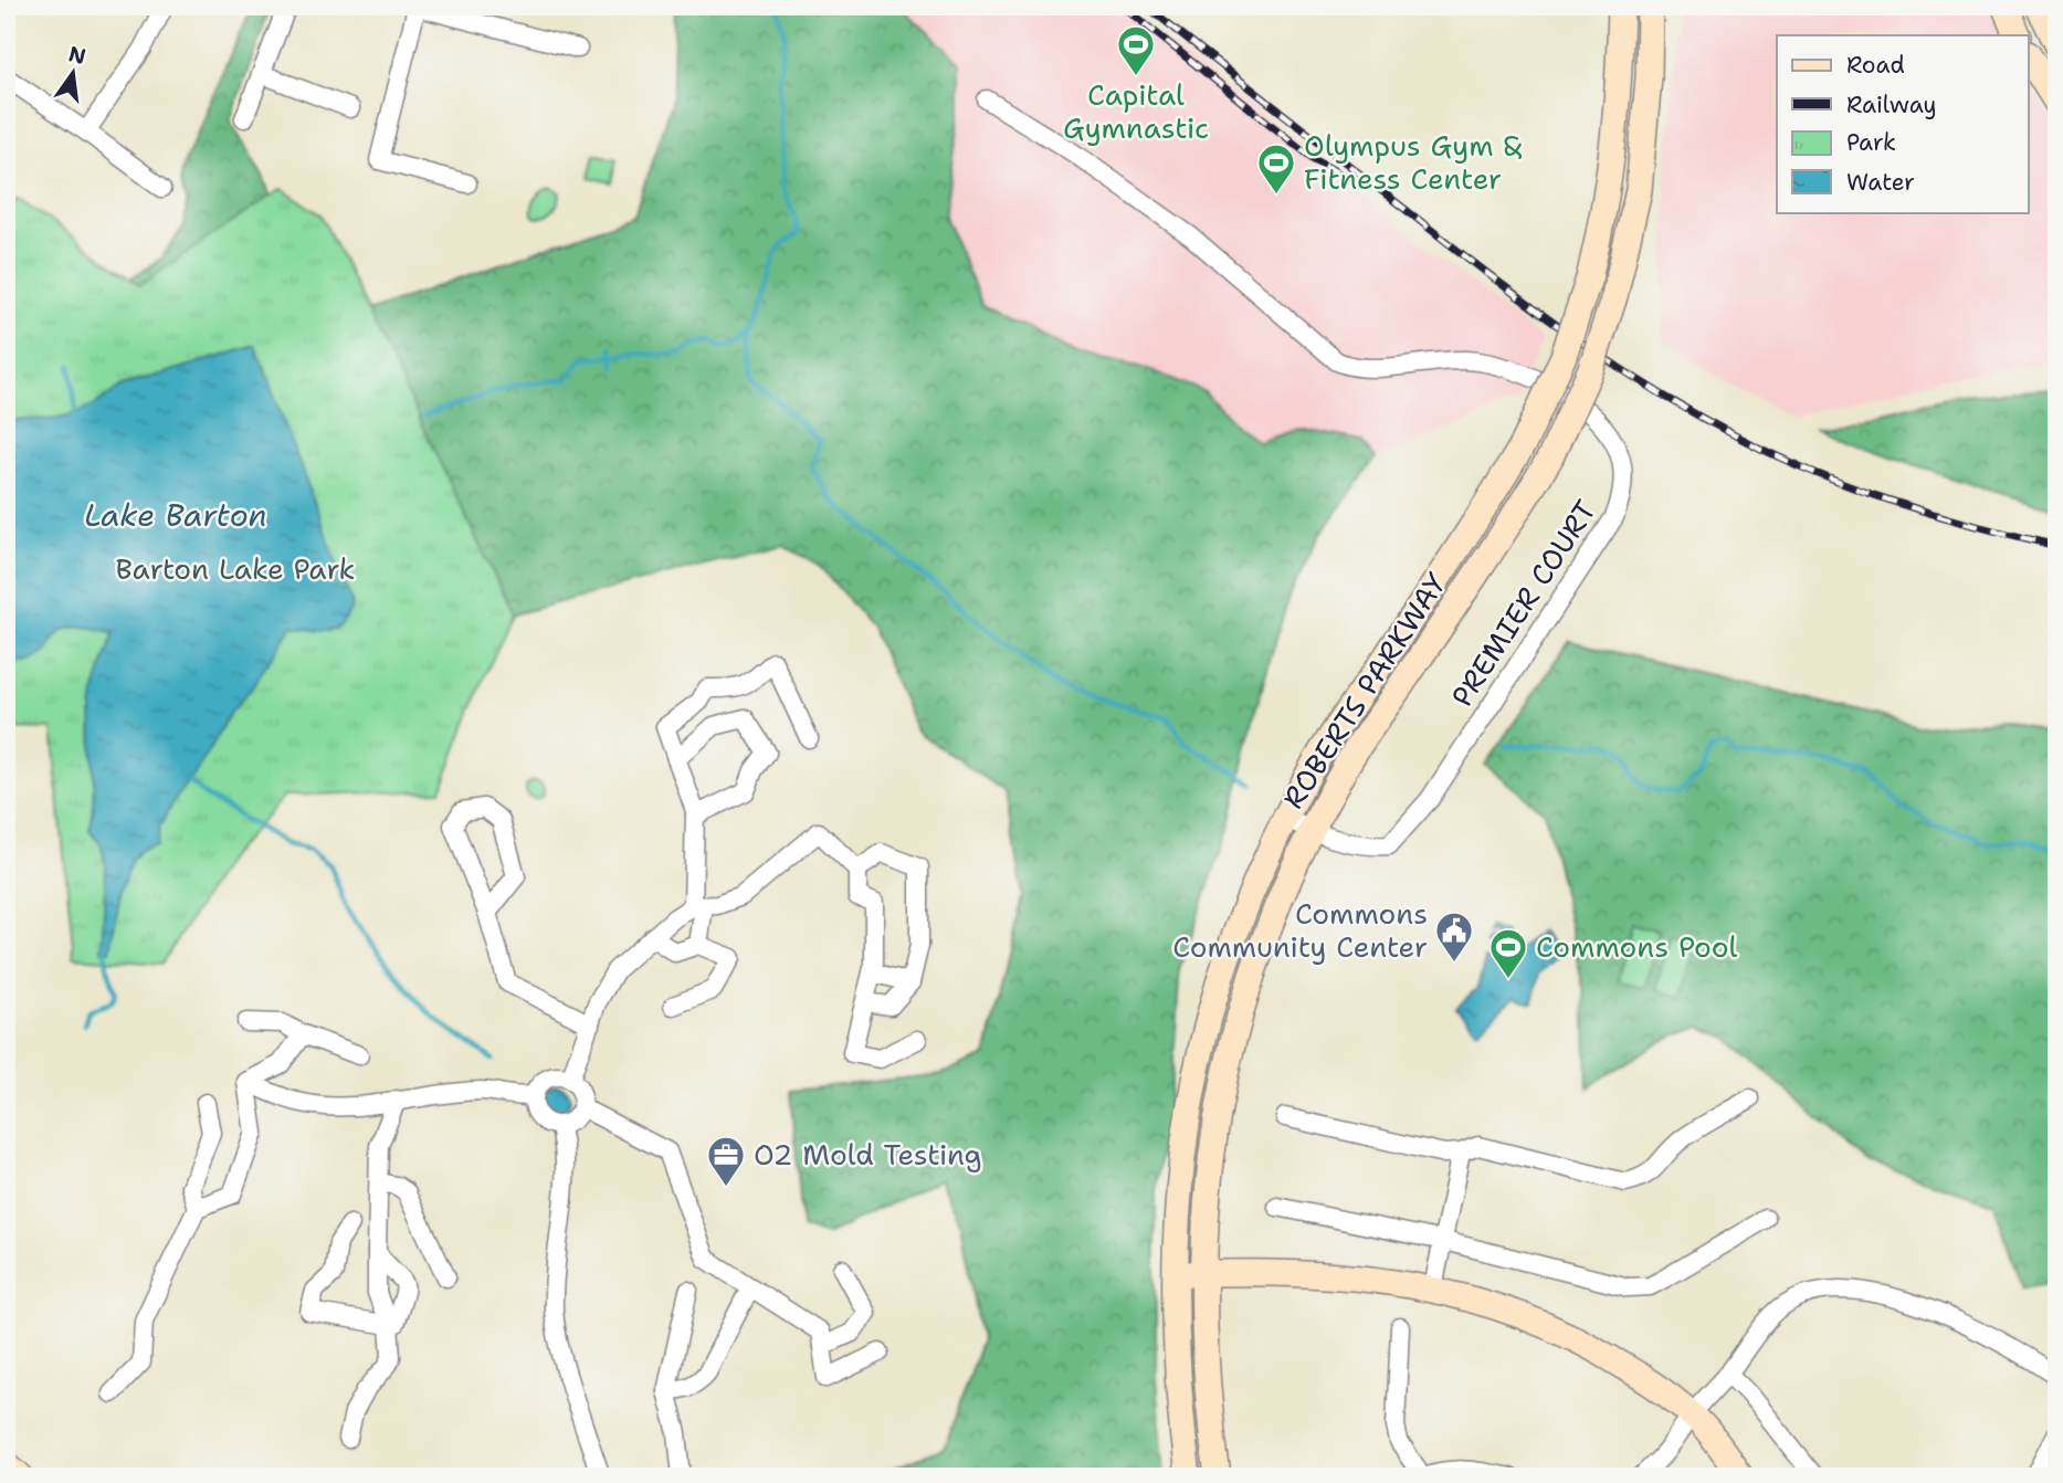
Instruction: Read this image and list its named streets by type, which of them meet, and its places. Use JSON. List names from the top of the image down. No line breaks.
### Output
{"streets":{"main road":["ROBERTS PARKWAY"],"street":["PREMIER COURT"]},"crossings":[["PREMIER COURT","ROBERTS PARKWAY"]],"water":["Lake Barton"],"parks":["Barton Lake Park"],"places":{"sports":["Capital Gymnastic","Olympus Gym & Fitness Center","Commons Pool"],"public building":["Commons Community Center"],"office":["O2 Mold Testing"]},"legend":["Road","Railway","Park","Water"],"north":"top"}
